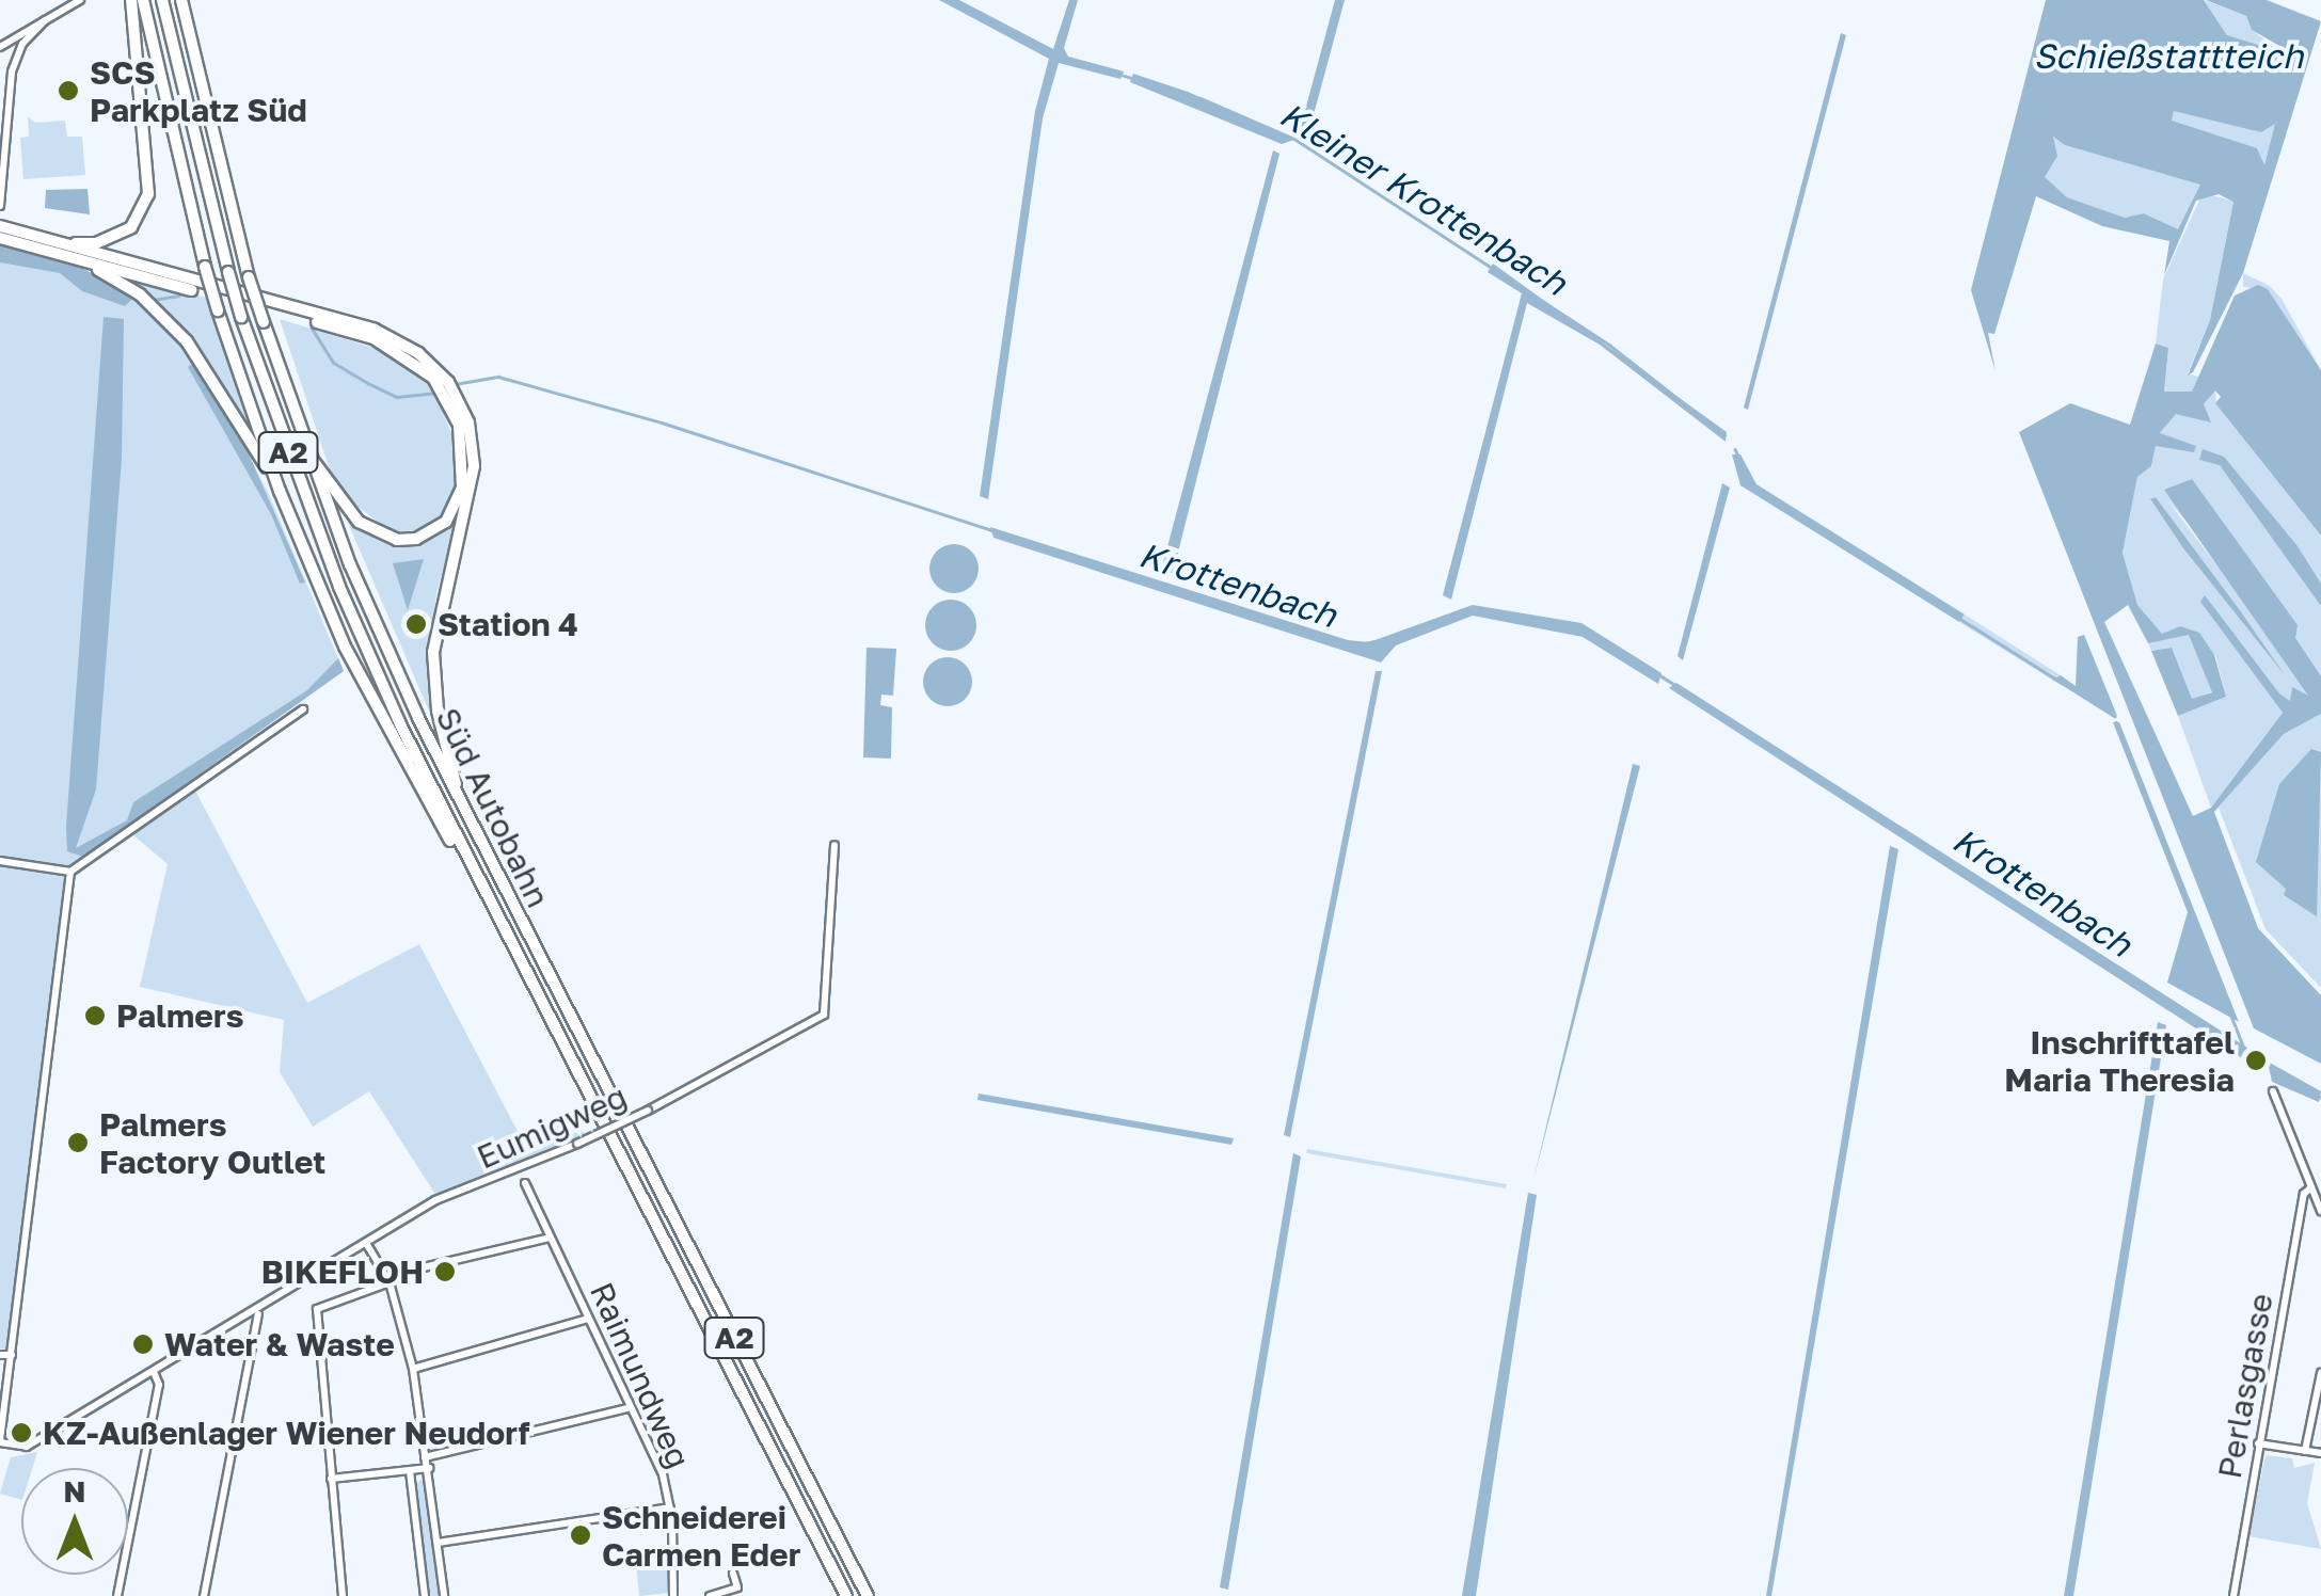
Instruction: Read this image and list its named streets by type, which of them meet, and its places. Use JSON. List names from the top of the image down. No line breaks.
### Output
{"streets":{"highway":["A2","Süd Autobahn"],"street":["Eumigweg","Raimundweg","Perlasgasse"]},"water":["Schießstattteich","Kleiner Krottenbach","Krottenbach"],"places":["SCS Parkplatz Süd","Station 4","Palmers","Inschrifttafel Maria Theresia","Palmers Factory Outlet","BIKEFLOH","Water & Waste","KZ-Außenlager Wiener Neudorf","Schneiderei Carmen Eder"],"north":"top"}
